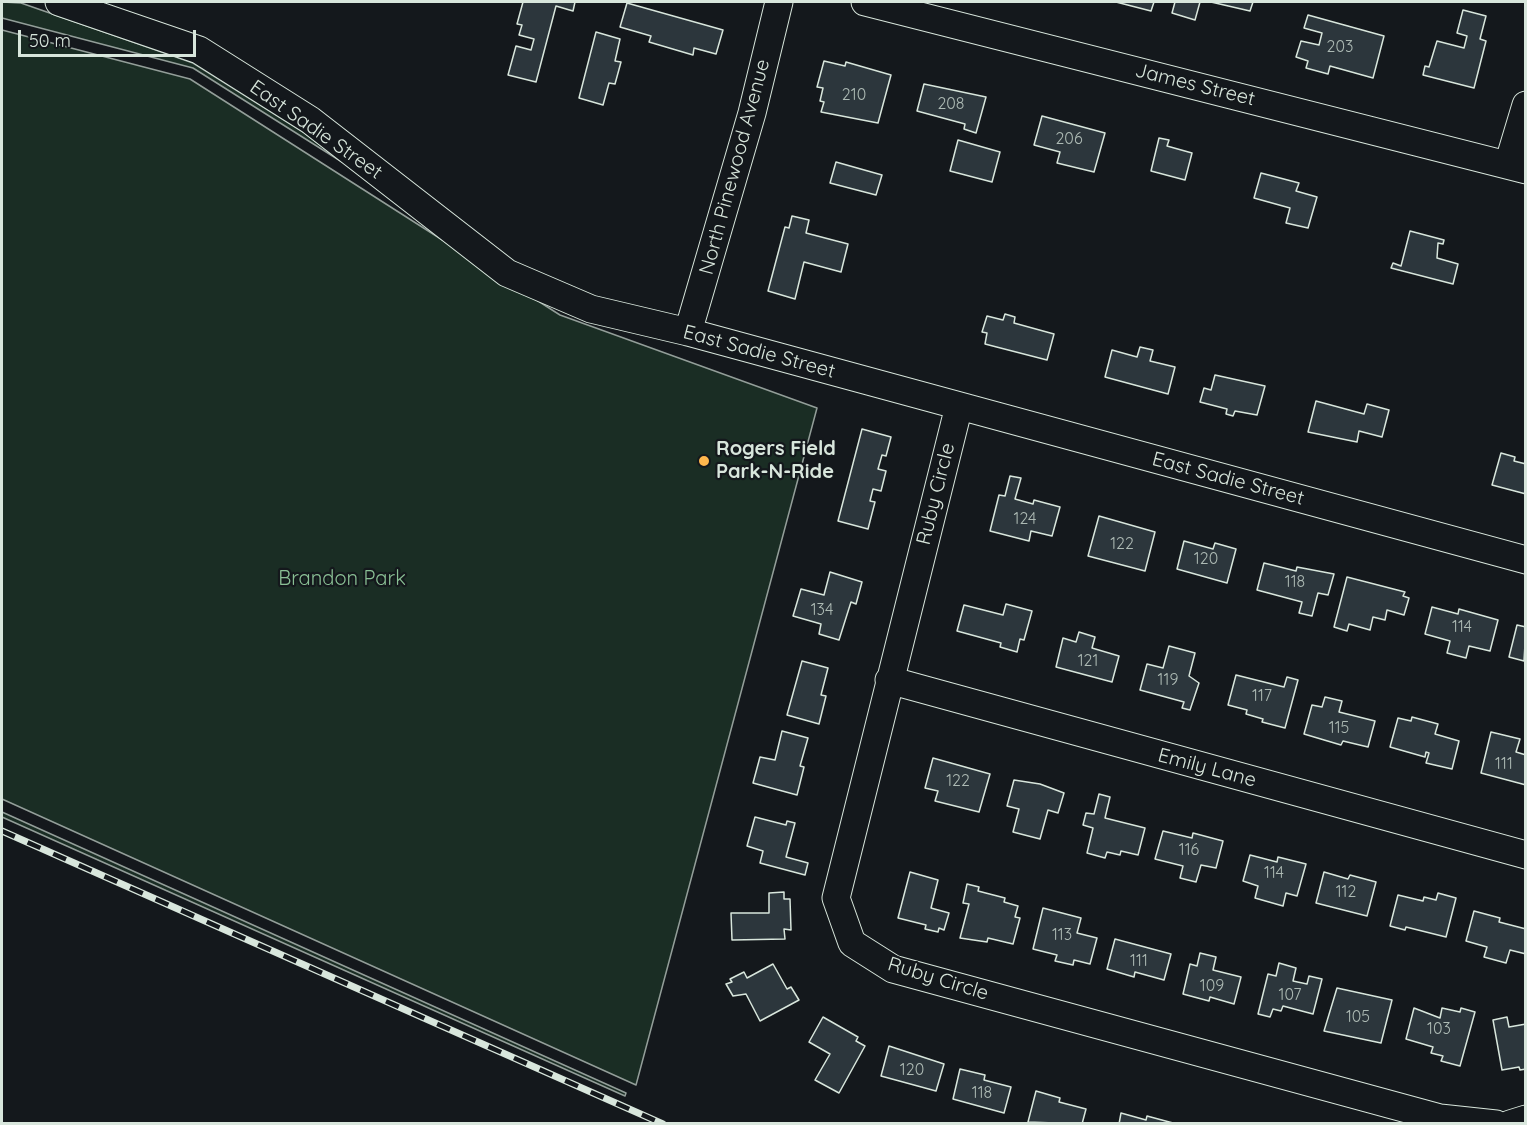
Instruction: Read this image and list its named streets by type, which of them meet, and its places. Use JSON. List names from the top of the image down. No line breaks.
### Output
{"streets":{"street":["James Street","East Sadie Street","North Pinewood Avenue","Ruby Circle","Emily Lane"]},"crossings":[["East Sadie Street","North Pinewood Avenue"],["East Sadie Street","Ruby Circle"],["Ruby Circle","Emily Lane"]],"parks":["Brandon Park"],"places":["Rogers Field Park-N-Ride"],"house_numbers":["203","210","208","206","124","122","120","118","134","114","121","119","117","115","111","122","116","114","112","113","111","109","107","105","103","120","118"],"scale_bar":"50 m"}
